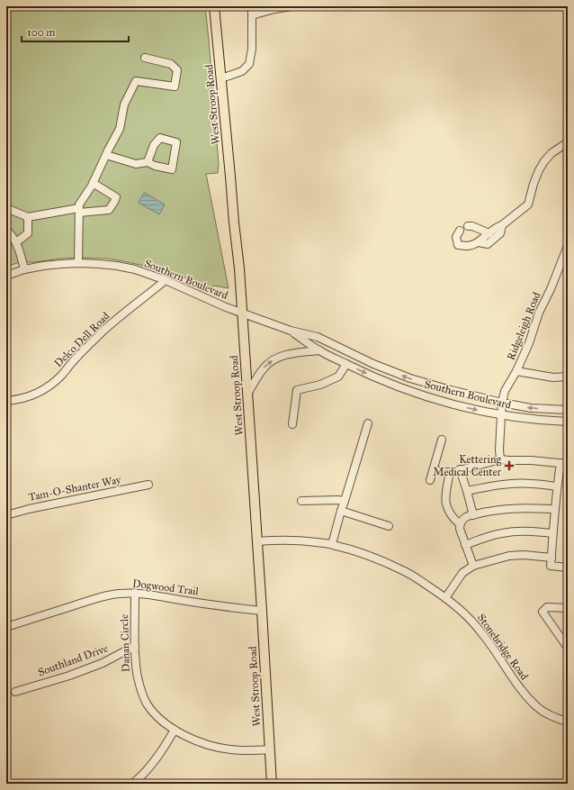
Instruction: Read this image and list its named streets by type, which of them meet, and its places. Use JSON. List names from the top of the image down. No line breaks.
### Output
{"streets":{"main road":["West Stroop Road"],"street":["Southern Boulevard","Ridgeleigh Road","Delco Dell Road","Tam-O-Shanter Way","Dogwood Trail","Danan Circle","Stonebridge Road","Southland Drive"]},"crossings":[["West Stroop Road","Southern Boulevard"],["West Stroop Road","Dogwood Trail"],["West Stroop Road","Danan Circle"],["West Stroop Road","Stonebridge Road"],["Southern Boulevard","Ridgeleigh Road"],["Southern Boulevard","Delco Dell Road"],["Dogwood Trail","Danan Circle"],["Danan Circle","Southland Drive"]],"places":{"health":["Kettering Medical Center"]},"scale_bar":"100 m"}
